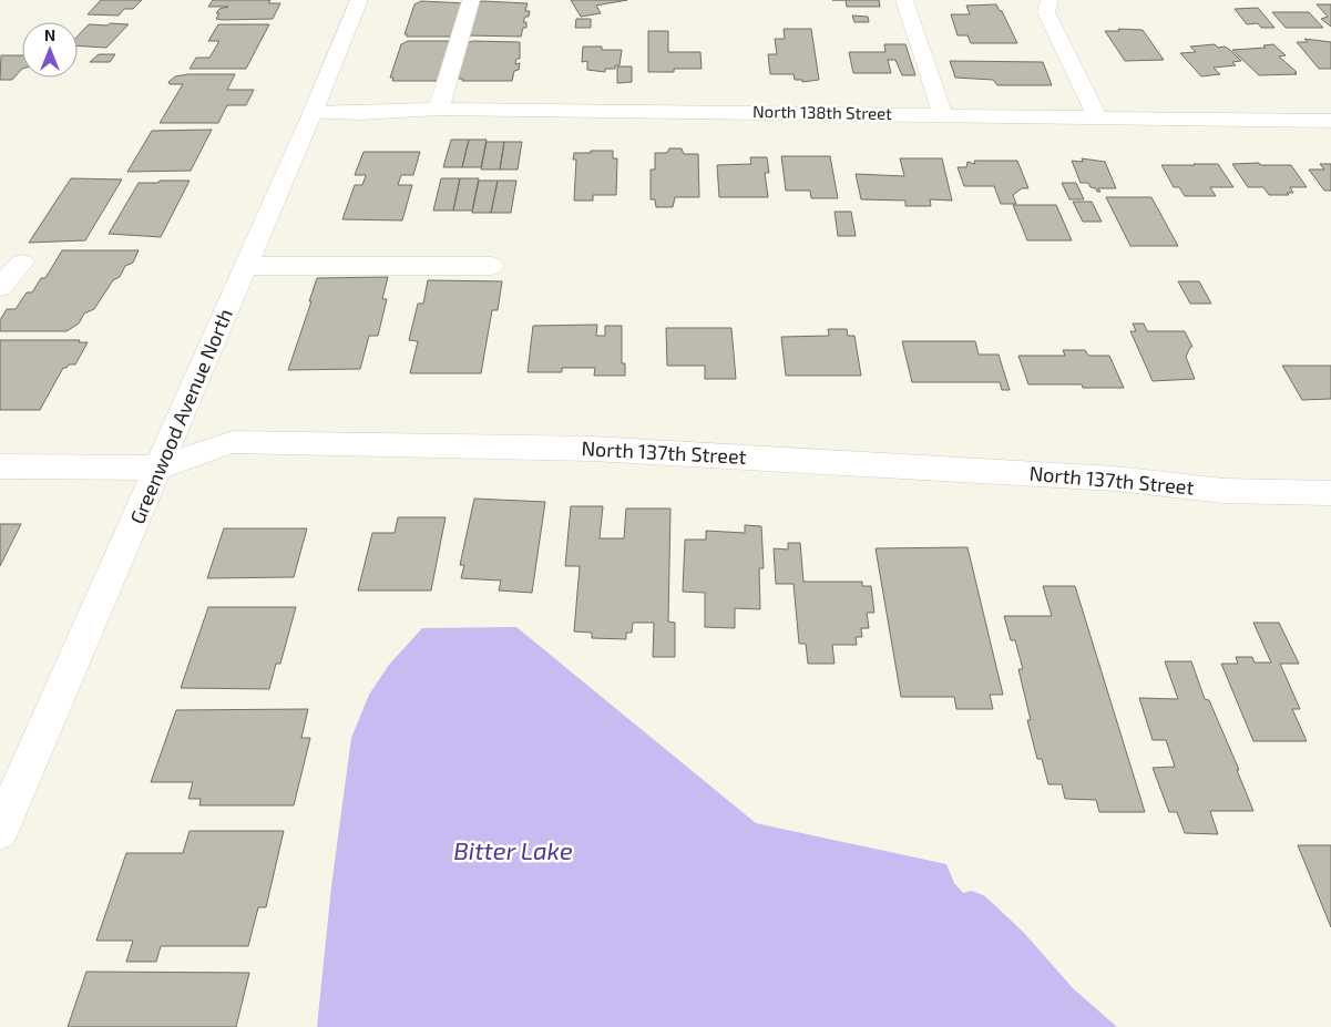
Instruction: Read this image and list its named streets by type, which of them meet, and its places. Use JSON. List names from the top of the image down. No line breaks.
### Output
{"streets":{"street":["North 138th Street","Greenwood Avenue North","North 137th Street"]},"crossings":[["North 138th Street","Greenwood Avenue North"],["Greenwood Avenue North","North 137th Street"]],"water":["Bitter Lake"],"north":"top"}
